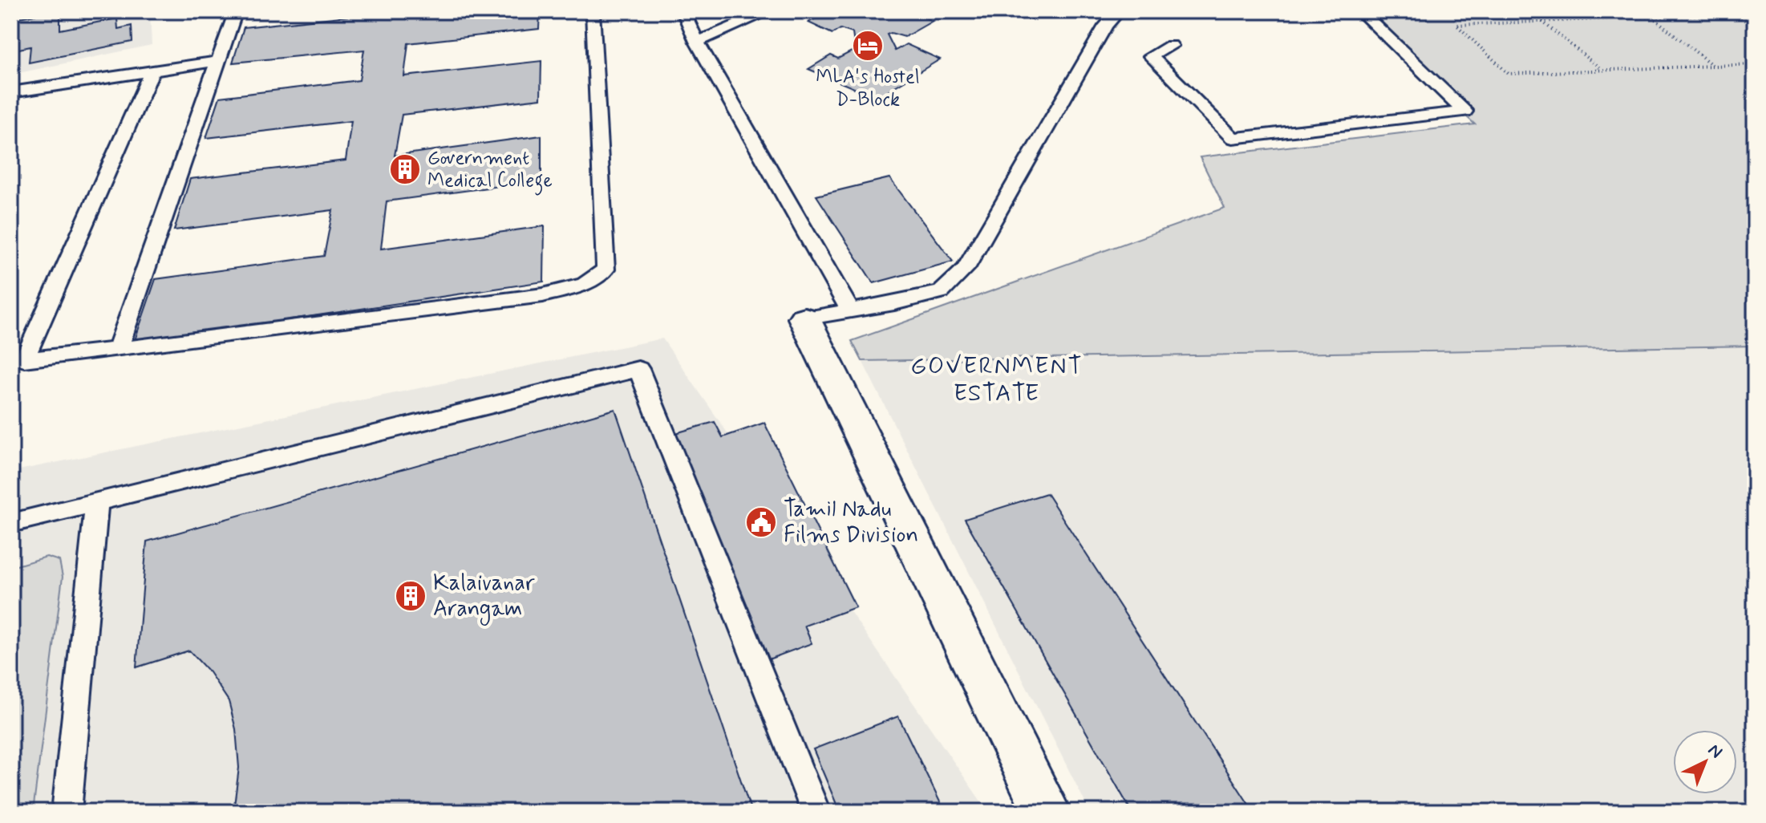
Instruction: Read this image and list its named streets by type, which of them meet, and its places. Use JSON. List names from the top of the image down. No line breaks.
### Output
{"districts":["GOVERNMENT ESTATE"],"places":{"hotel":["MLA's Hostel D-Block"],"building":["Government Medical College","Kalaivanar Arangam"],"public building":["Tamil Nadu Films Division"]},"north":"top right"}
